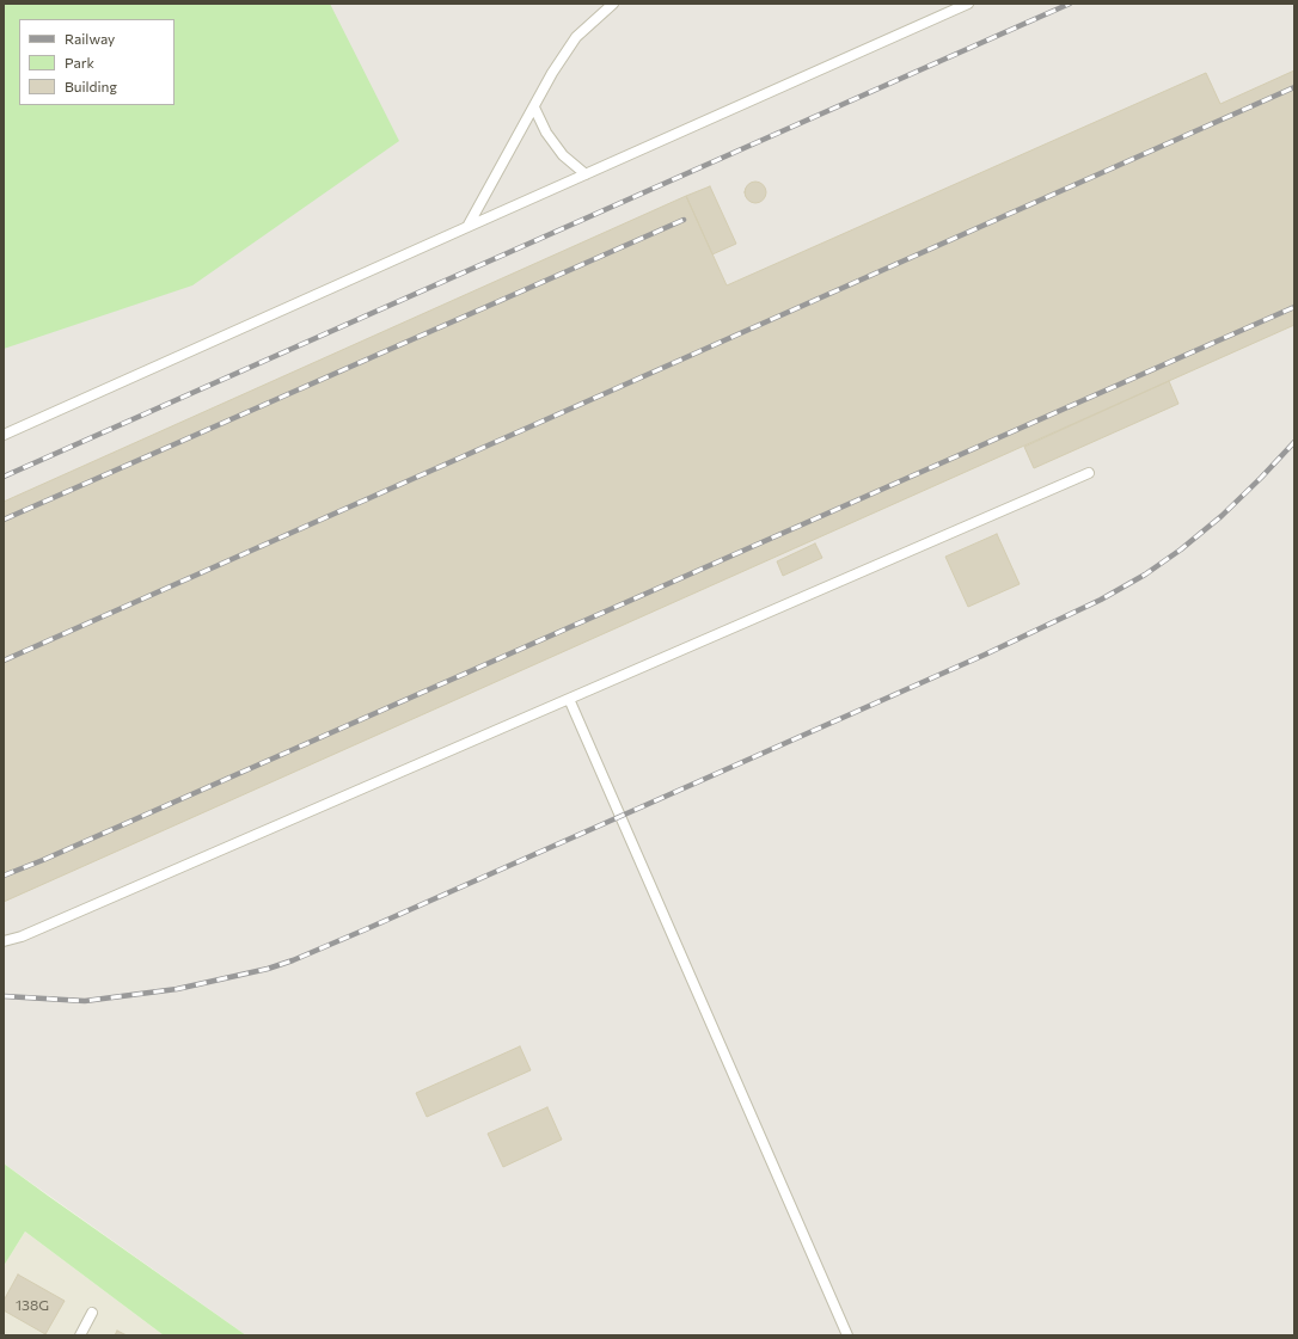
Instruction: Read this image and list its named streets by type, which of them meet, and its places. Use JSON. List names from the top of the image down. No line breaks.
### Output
{"house_numbers":["138G"],"legend":["Railway","Park","Building"]}
